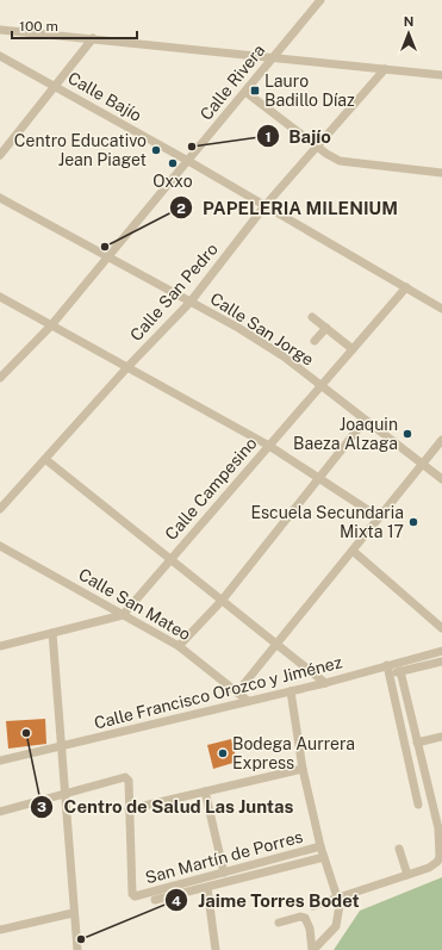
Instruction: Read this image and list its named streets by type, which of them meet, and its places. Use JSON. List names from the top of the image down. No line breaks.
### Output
{"streets":{"street":["Calle Rivera","Calle Bajío","Calle San Pedro","Calle San Jorge","Calle Campesino","Calle San Mateo","Calle Francisco Orozco y Jiménez","San Martín de Porres"]},"crossings":[["Calle Rivera","Calle Bajío"],["Calle Rivera","Calle San Jorge"],["Calle Bajío","Calle San Pedro"],["Calle Bajío","Calle Campesino"],["Calle San Pedro","Calle San Jorge"],["Calle San Jorge","Calle Campesino"],["Calle Campesino","Calle San Mateo"],["Calle San Mateo","Calle Francisco Orozco y Jiménez"]],"places":{"transit":["Lauro Badillo Díaz"],"other":["Bajío","Centro Educativo Jean Piaget","Oxxo","PAPELERIA MILENIUM","Joaquin Baeza Alzaga","Escuela Secundaria Mixta 17","Centro de Salud Las Juntas","Bodega Aurrera Express","Jaime Torres Bodet"]},"scale_bar":"100 m","north":"top"}
